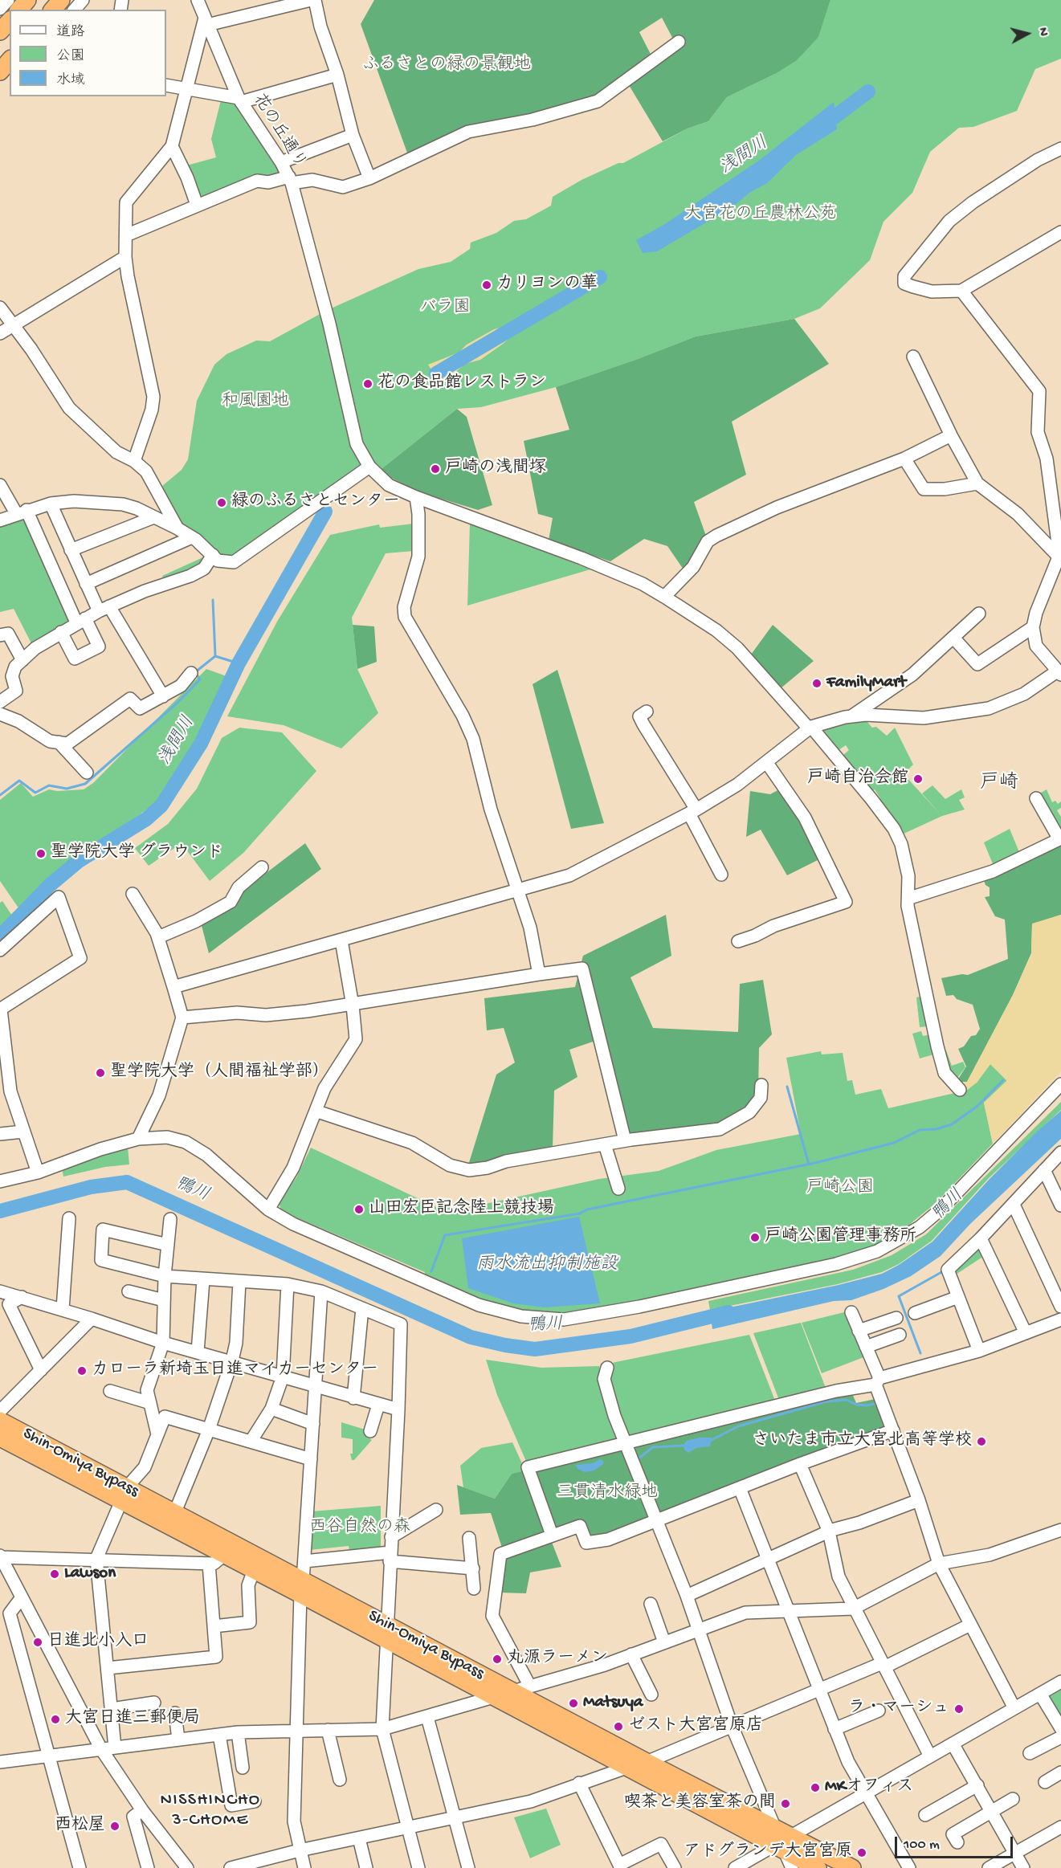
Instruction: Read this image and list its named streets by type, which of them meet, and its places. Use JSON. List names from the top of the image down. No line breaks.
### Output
{"streets":{"highway":["Shin-Omiya Bypass"],"street":["花の丘通り"]},"districts":["戸崎","NISSHINCHO 3-CHOME"],"water":["浅間川","鴨川","雨水流出抑制施設"],"parks":["ふるさとの緑の景観地","大宮花の丘農林公苑","バラ園","和風園地","戸崎公園","三貫清水緑地","西谷自然の森"],"places":["カリヨンの華","花の食品館レストラン","戸崎の浅間塚","緑のふるさとセンター","FamilyMart","戸崎自治会館","聖学院大学 グラウンド","聖学院大学（人間福祉学部）","山田宏臣記念陸上競技場","戸崎公園管理事務所","カローラ新埼玉日進マイカーセンター","さいたま市立大宮北高等学校","Lawson","日進北小入口","丸源ラーメン","Matsuya","ラ・マーシュ","大宮日進三郵便局","ゼスト大宮宮原店","MKオフィス","喫茶と美容室茶の間","西松屋","アドグランデ大宮宮原"],"legend":["道路","公園","水域"],"scale_bar":"100 m","north":"right"}
